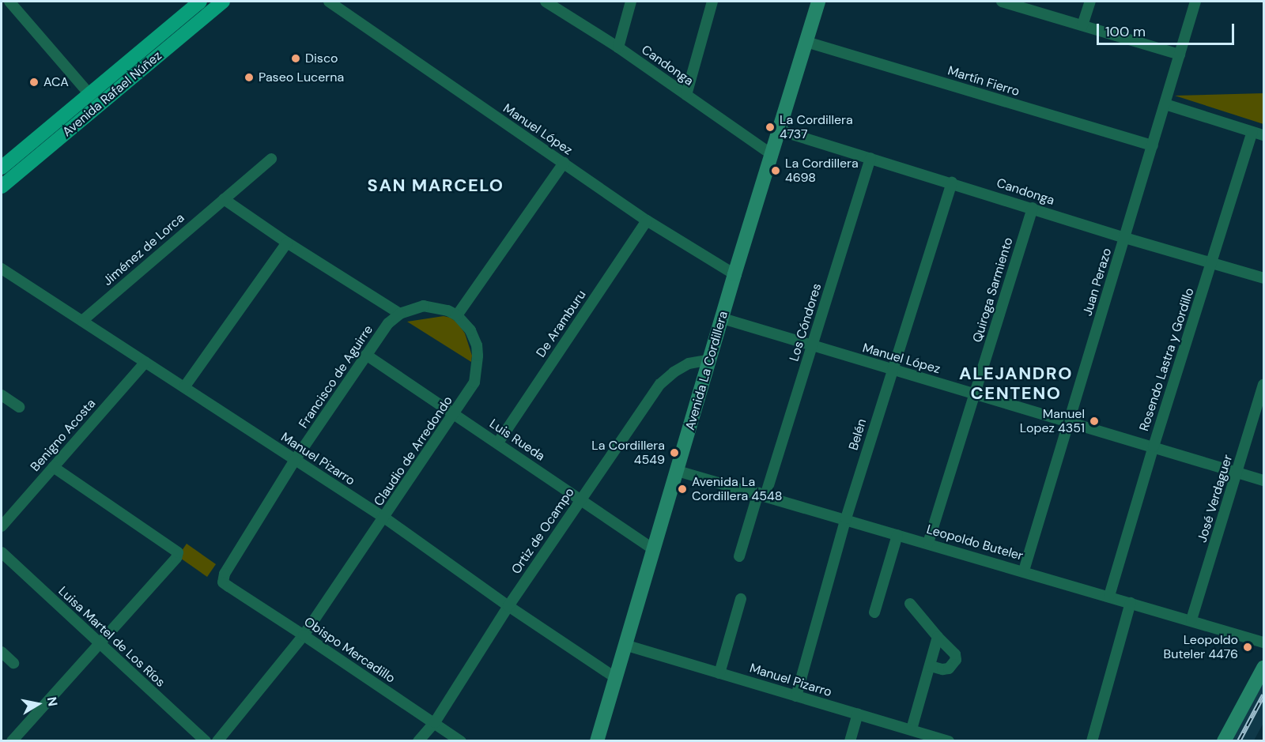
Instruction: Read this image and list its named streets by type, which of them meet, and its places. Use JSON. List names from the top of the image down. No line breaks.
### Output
{"streets":{"main road":["Avenida Rafael Núñez","Avenida La Cordillera"],"street":["Candonga","Martín Fierro","Manuel López","Jiménez de Lorca","Juan Perazo","Quiroga Sarmiento","Los Cóndores","De Aramburu","Rosendo Lastra y Gordillo","Francisco de Aguirre","Belén","Benigno Acosta","Luis Rueda","Claudio de Arredondo","Manuel Pizarro","José Verdaguer","Ortiz de Ocampo","Leopoldo Buteler","Luisa Martel de Los Ríos","Obispo Mercadillo"]},"crossings":[["Candonga","Juan Perazo"],["Candonga","Quiroga Sarmiento"],["Candonga","Los Cóndores"],["Candonga","Rosendo Lastra y Gordillo"],["Candonga","Avenida La Cordillera"],["Candonga","Belén"],["Martín Fierro","Juan Perazo"],["Martín Fierro","Avenida La Cordillera"],["Manuel López","Juan Perazo"],["Manuel López","Quiroga Sarmiento"],["Manuel López","Los Cóndores"],["Manuel López","De Aramburu"],["Manuel López","Rosendo Lastra y Gordillo"],["Manuel López","Avenida La Cordillera"],["Manuel López","Belén"],["Manuel López","José Verdaguer"],["Jiménez de Lorca","Manuel Pizarro"],["Juan Perazo","Leopoldo Buteler"],["Quiroga Sarmiento","Leopoldo Buteler"],["Los Cóndores","Leopoldo Buteler"],["De Aramburu","Luis Rueda"],["Rosendo Lastra y Gordillo","Leopoldo Buteler"],["Avenida La Cordillera","Luis Rueda"],["Avenida La Cordillera","Manuel Pizarro"],["Avenida La Cordillera","Ortiz de Ocampo"],["Avenida La Cordillera","Leopoldo Buteler"],["Francisco de Aguirre","Luis Rueda"],["Francisco de Aguirre","Claudio de Arredondo"],["Francisco de Aguirre","Manuel Pizarro"],["Francisco de Aguirre","Obispo Mercadillo"],["Belén","Manuel Pizarro"],["Belén","Leopoldo Buteler"],["Benigno Acosta","Manuel Pizarro"],["Luis Rueda","Claudio de Arredondo"],["Luis Rueda","Ortiz de Ocampo"],["Claudio de Arredondo","Manuel Pizarro"],["Claudio de Arredondo","Obispo Mercadillo"],["Manuel Pizarro","Ortiz de Ocampo"],["José Verdaguer","Leopoldo Buteler"],["Ortiz de Ocampo","Obispo Mercadillo"]],"districts":["SAN MARCELO","ALEJANDRO CENTENO"],"places":["Disco","Paseo Lucerna","ACA","La Cordillera 4737","La Cordillera 4698","Manuel Lopez 4351","La Cordillera 4549","Avenida La Cordillera 4548","Leopoldo Buteler 4476"],"scale_bar":"100 m","north":"right"}
